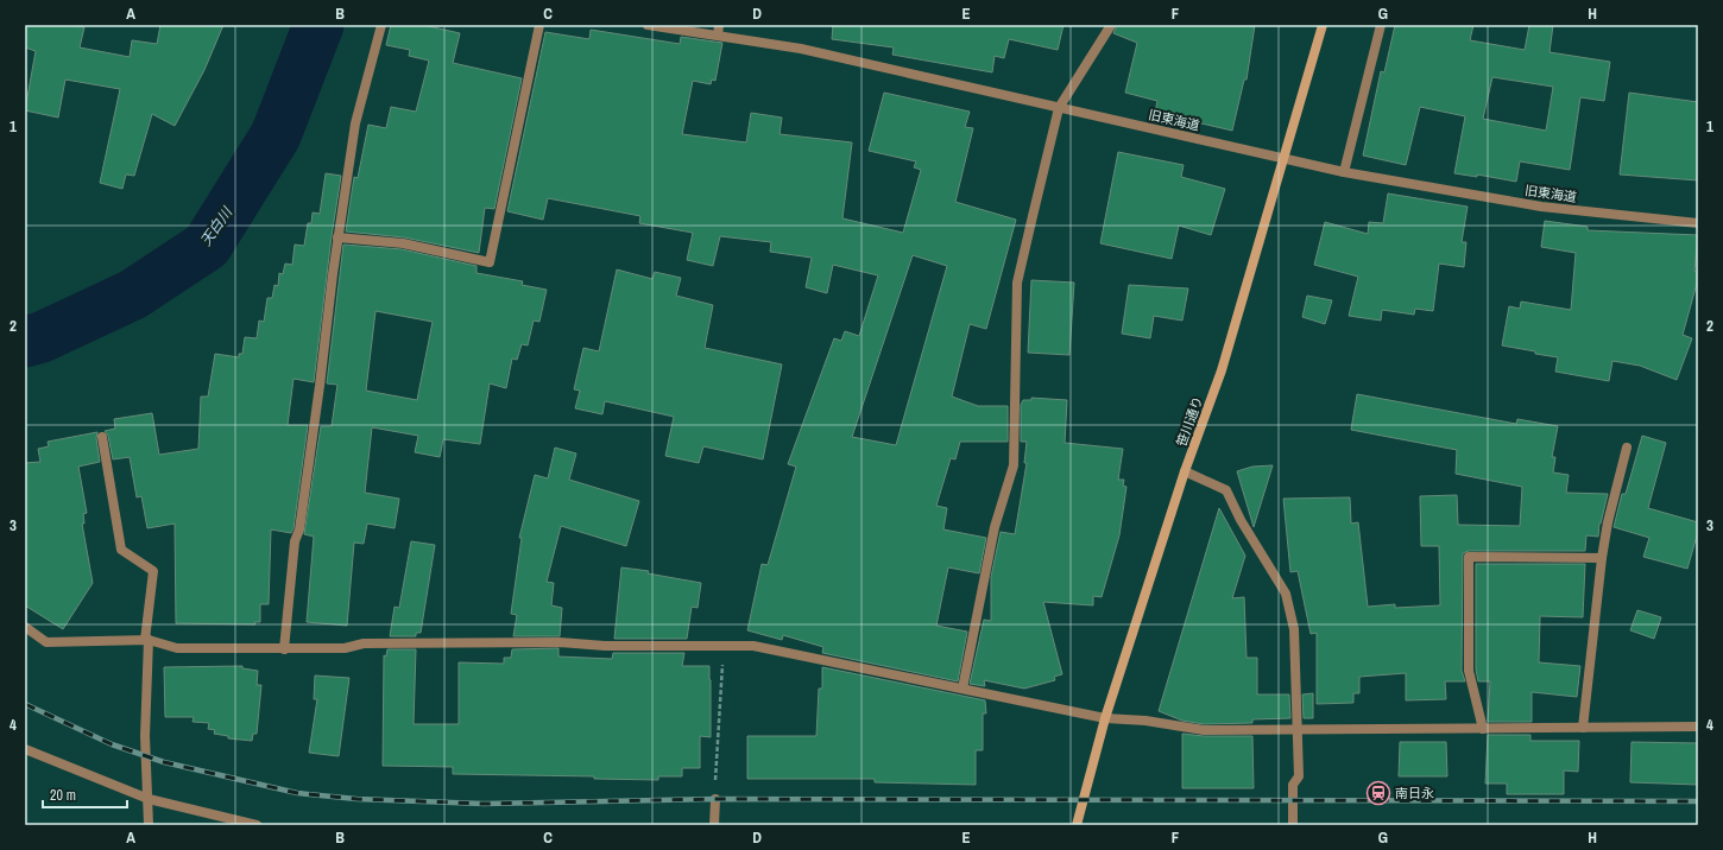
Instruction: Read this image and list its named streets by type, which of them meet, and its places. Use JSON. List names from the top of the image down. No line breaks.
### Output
{"streets":{"street":["旧東海道","笹川通り"]},"crossings":[["旧東海道","笹川通り"]],"water":["天白川"],"places":{"station":["南日永"]},"scale_bar":"20 m","grid":{"columns":["A","B","C","D","E","F","G","H"],"rows":["1","2","3","4"]}}
